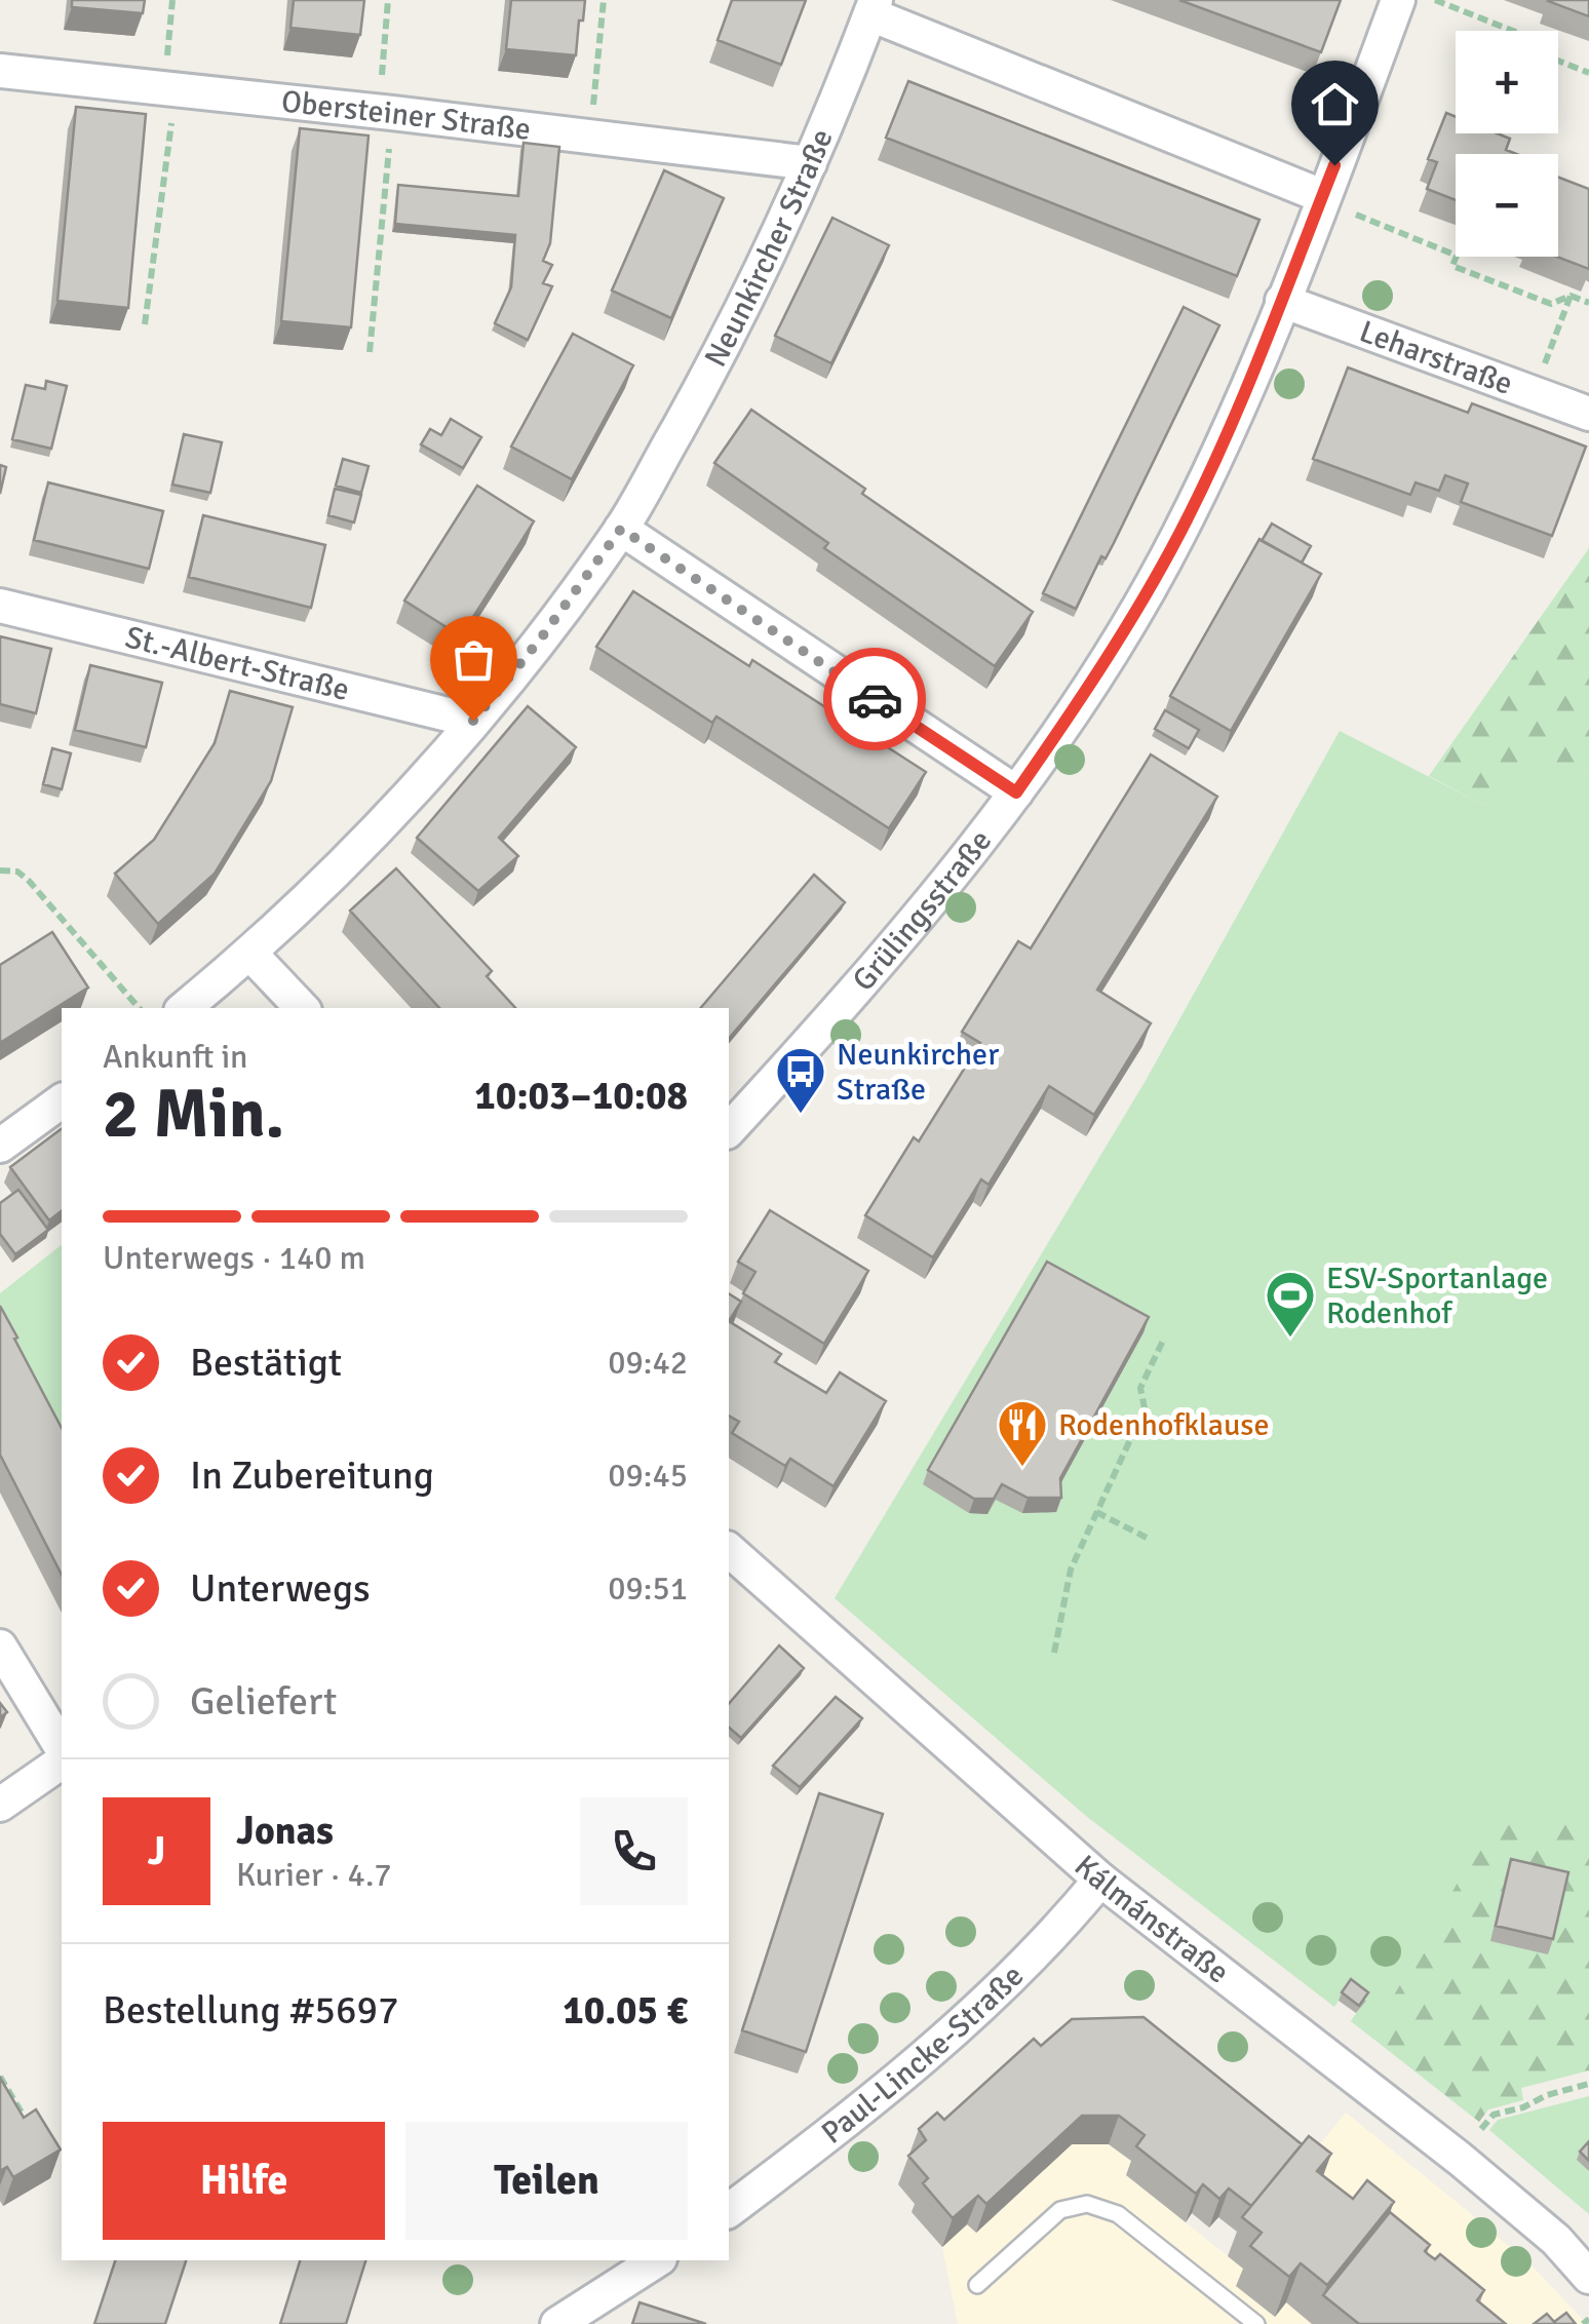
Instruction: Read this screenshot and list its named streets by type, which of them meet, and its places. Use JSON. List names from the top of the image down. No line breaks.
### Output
{"streets":{"street":["Obersteiner Straße","Neunkircher Straße","Leharstraße","St.-Albert-Straße","Grülingsstraße","Kálmánstraße","Paul-Lincke-Straße"]},"crossings":[["Obersteiner Straße","Neunkircher Straße"],["Neunkircher Straße","St.-Albert-Straße"],["Neunkircher Straße","Grülingsstraße"],["Leharstraße","Grülingsstraße"],["Kálmánstraße","Paul-Lincke-Straße"]],"places":{"bus stop":["Neunkircher Straße"],"sports":["ESV-Sportanlage Rodenhof"],"restaurant":["Rodenhofklause"]},"page":{"map_buttons":["+","−"],"heading":["2 Min.","Ankunft in","10:03–10:08"],"panel":["Jonas","Kurier · 4.7","Bestellung #5697","10.05 €"],"bar":"Unterwegs · 140 m","list":[["Bestätigt","09:42"],["In Zubereitung","09:45"],["Unterwegs","09:51"],"Geliefert"],"round":"J","buttons":["Hilfe","Teilen"]}}
